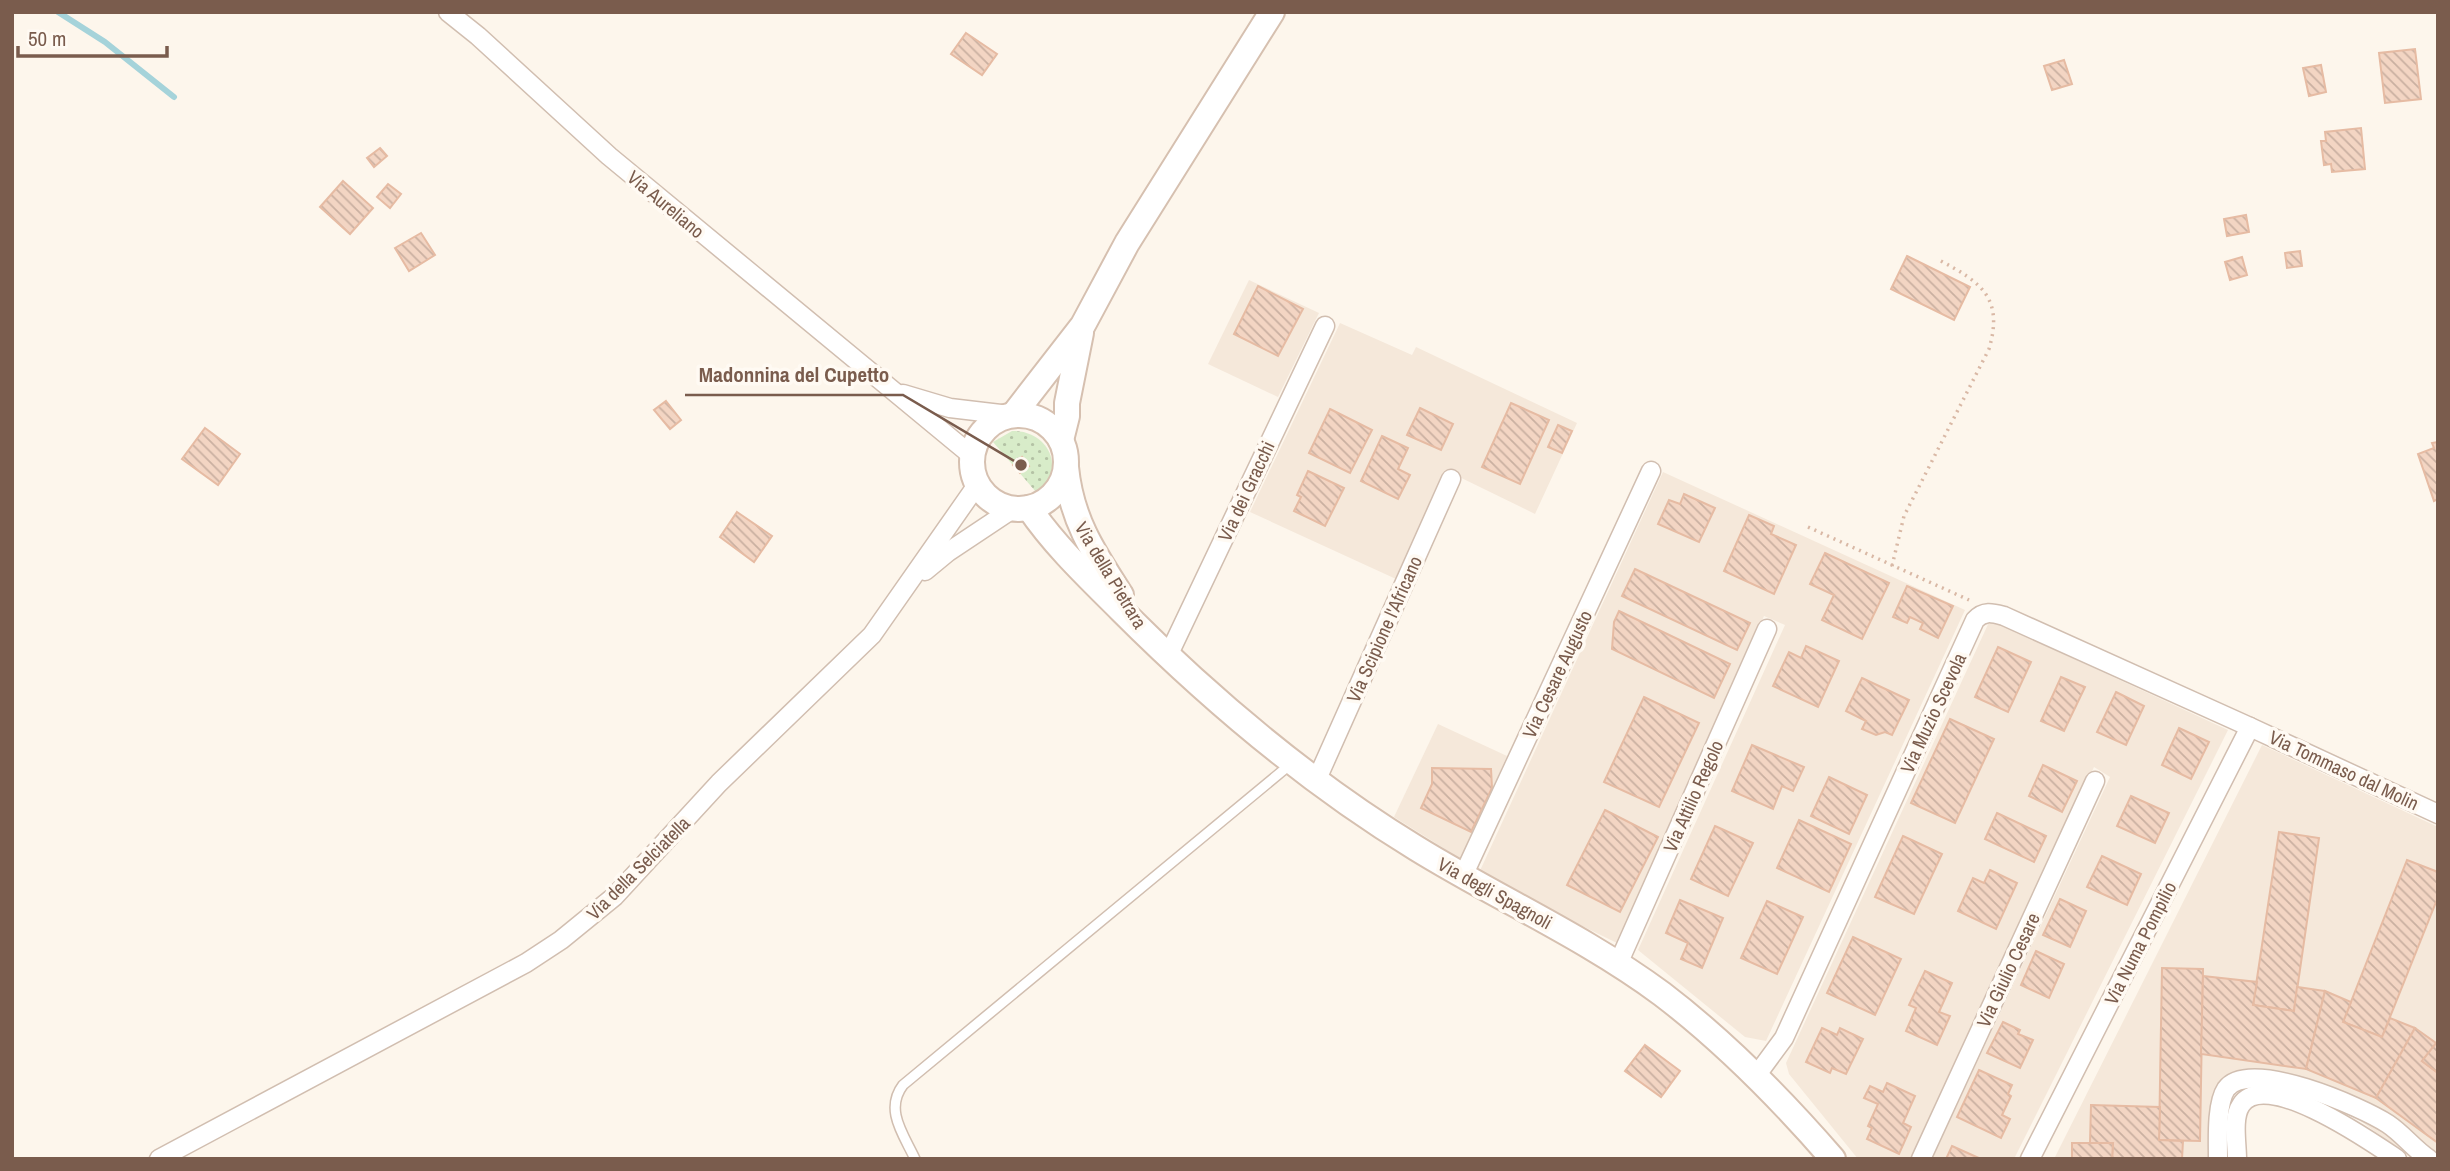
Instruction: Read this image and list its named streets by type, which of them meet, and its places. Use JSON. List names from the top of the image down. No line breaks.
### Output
{"streets":{"street":["Via Aureliano","Via dei Gracchi","Via della Pietrara","Via Scipione l'Africano","Via Cesare Augusto","Via Muzio Scevola","Via Tommaso dal Molin","Via Attilio Regolo","Via della Selciatella","Via degli Spagnoli","Via Numa Pompilio","Via Giulio Cesare"]},"crossings":[["Via Aureliano","Via della Pietrara"],["Via Aureliano","Via della Selciatella"],["Via dei Gracchi","Via degli Spagnoli"],["Via della Pietrara","Via della Selciatella"],["Via della Pietrara","Via degli Spagnoli"],["Via Scipione l'Africano","Via degli Spagnoli"],["Via Cesare Augusto","Via degli Spagnoli"],["Via Muzio Scevola","Via degli Spagnoli"],["Via Tommaso dal Molin","Via Numa Pompilio"],["Via Attilio Regolo","Via degli Spagnoli"]],"places":["Madonnina del Cupetto"],"scale_bar":"50 m"}
